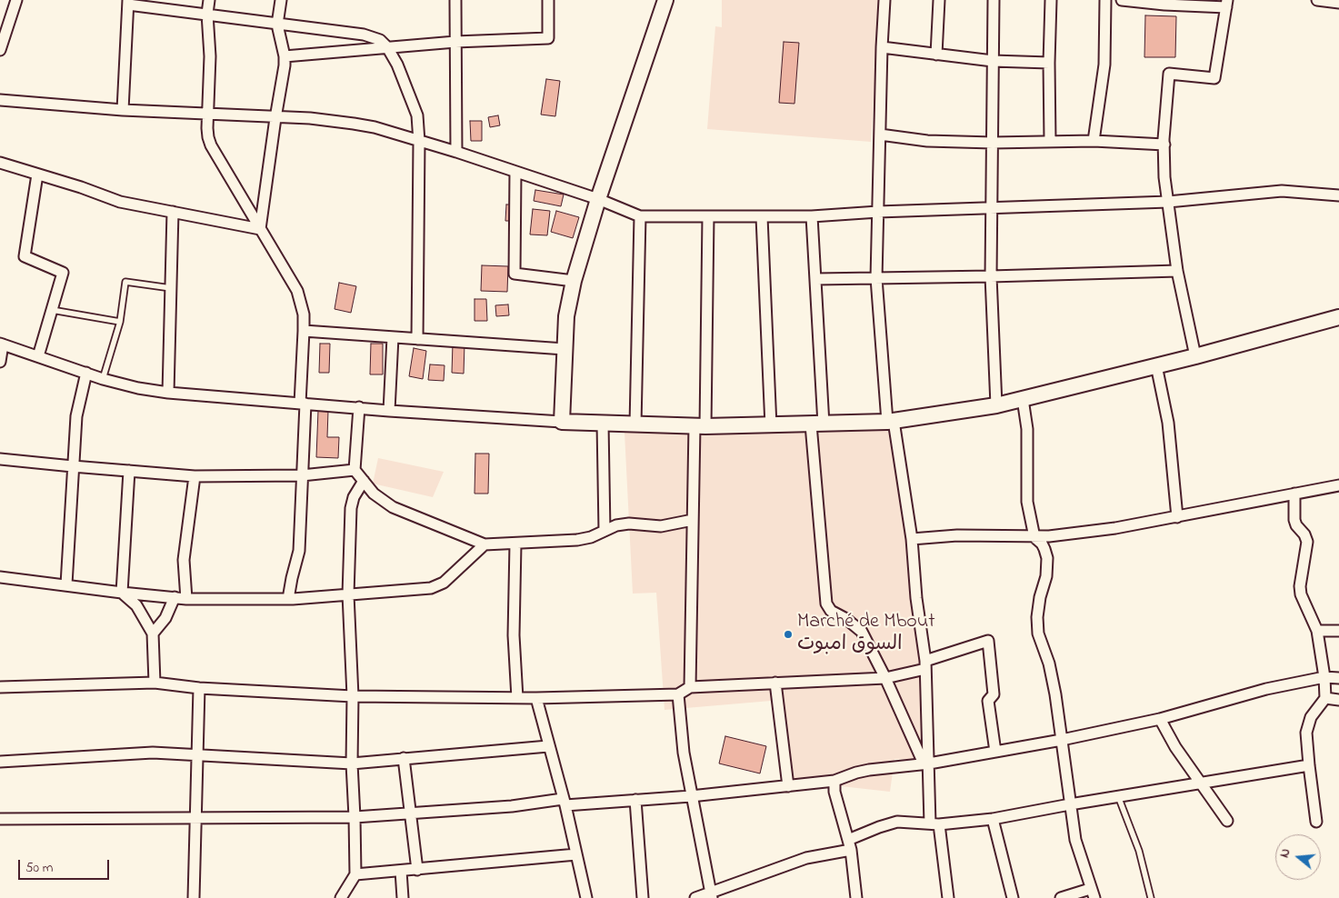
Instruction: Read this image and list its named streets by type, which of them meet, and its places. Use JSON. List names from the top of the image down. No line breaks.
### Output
{"places":["Marché de Mbout السوق امبوت"],"scale_bar":"50 m","north":"left"}
